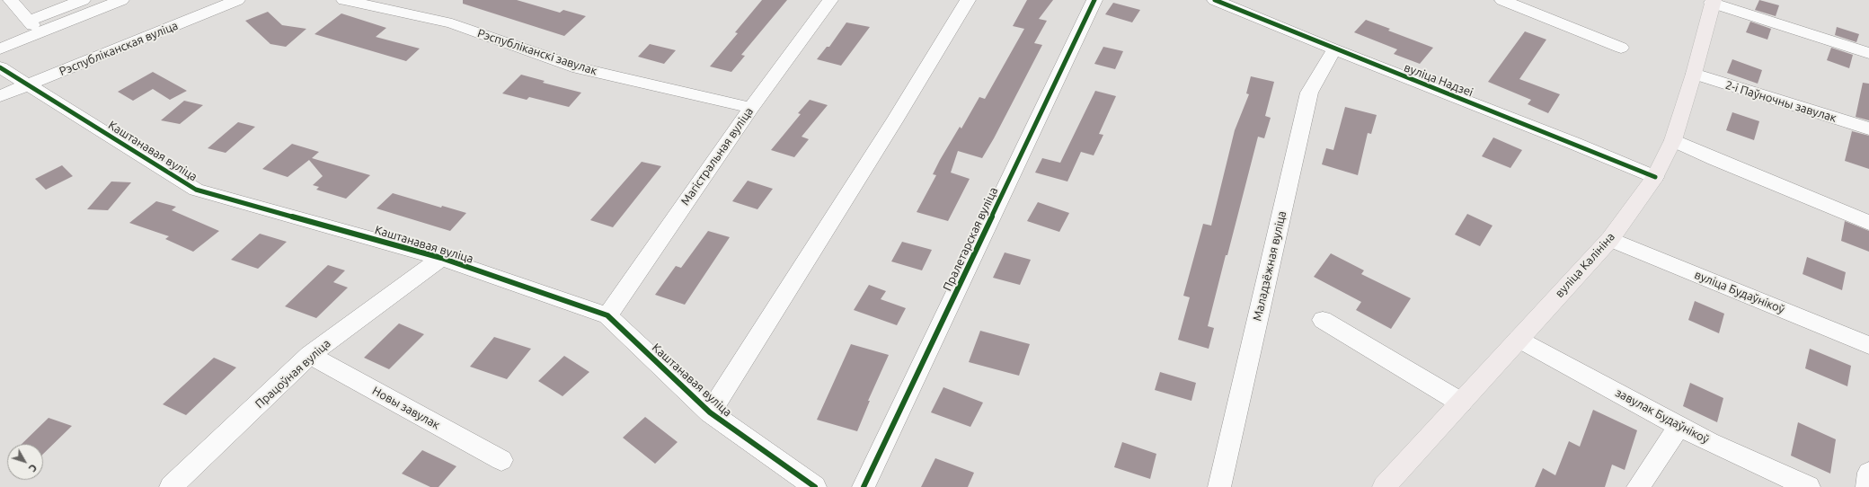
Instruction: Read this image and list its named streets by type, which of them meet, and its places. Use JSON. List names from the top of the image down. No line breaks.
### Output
{"streets":{"main road":["вуліца Калініна"],"street":["Рэспубліканская вуліца","Рэспубліканскі завулак","вуліца Надзеі","2-і Паўночны завулак","Каштанавая вуліца","Магістральная вуліца","Пралетарская вуліца","Маладзёжная вуліца","вуліца Будаўнікоў","Працоўная вуліца","Новы завулак","завулак Будаўнікоў"]},"crossings":[["Рэспубліканская вуліца","Каштанавая вуліца"],["Рэспубліканскі завулак","Магістральная вуліца"],["вуліца Надзеі","вуліца Калініна"],["вуліца Надзеі","Маладзёжная вуліца"],["2-і Паўночны завулак","вуліца Калініна"],["Каштанавая вуліца","Магістральная вуліца"],["Каштанавая вуліца","Працоўная вуліца"],["вуліца Калініна","вуліца Будаўнікоў"],["вуліца Калініна","завулак Будаўнікоў"],["Працоўная вуліца","Новы завулак"]],"north":"bottom right"}
